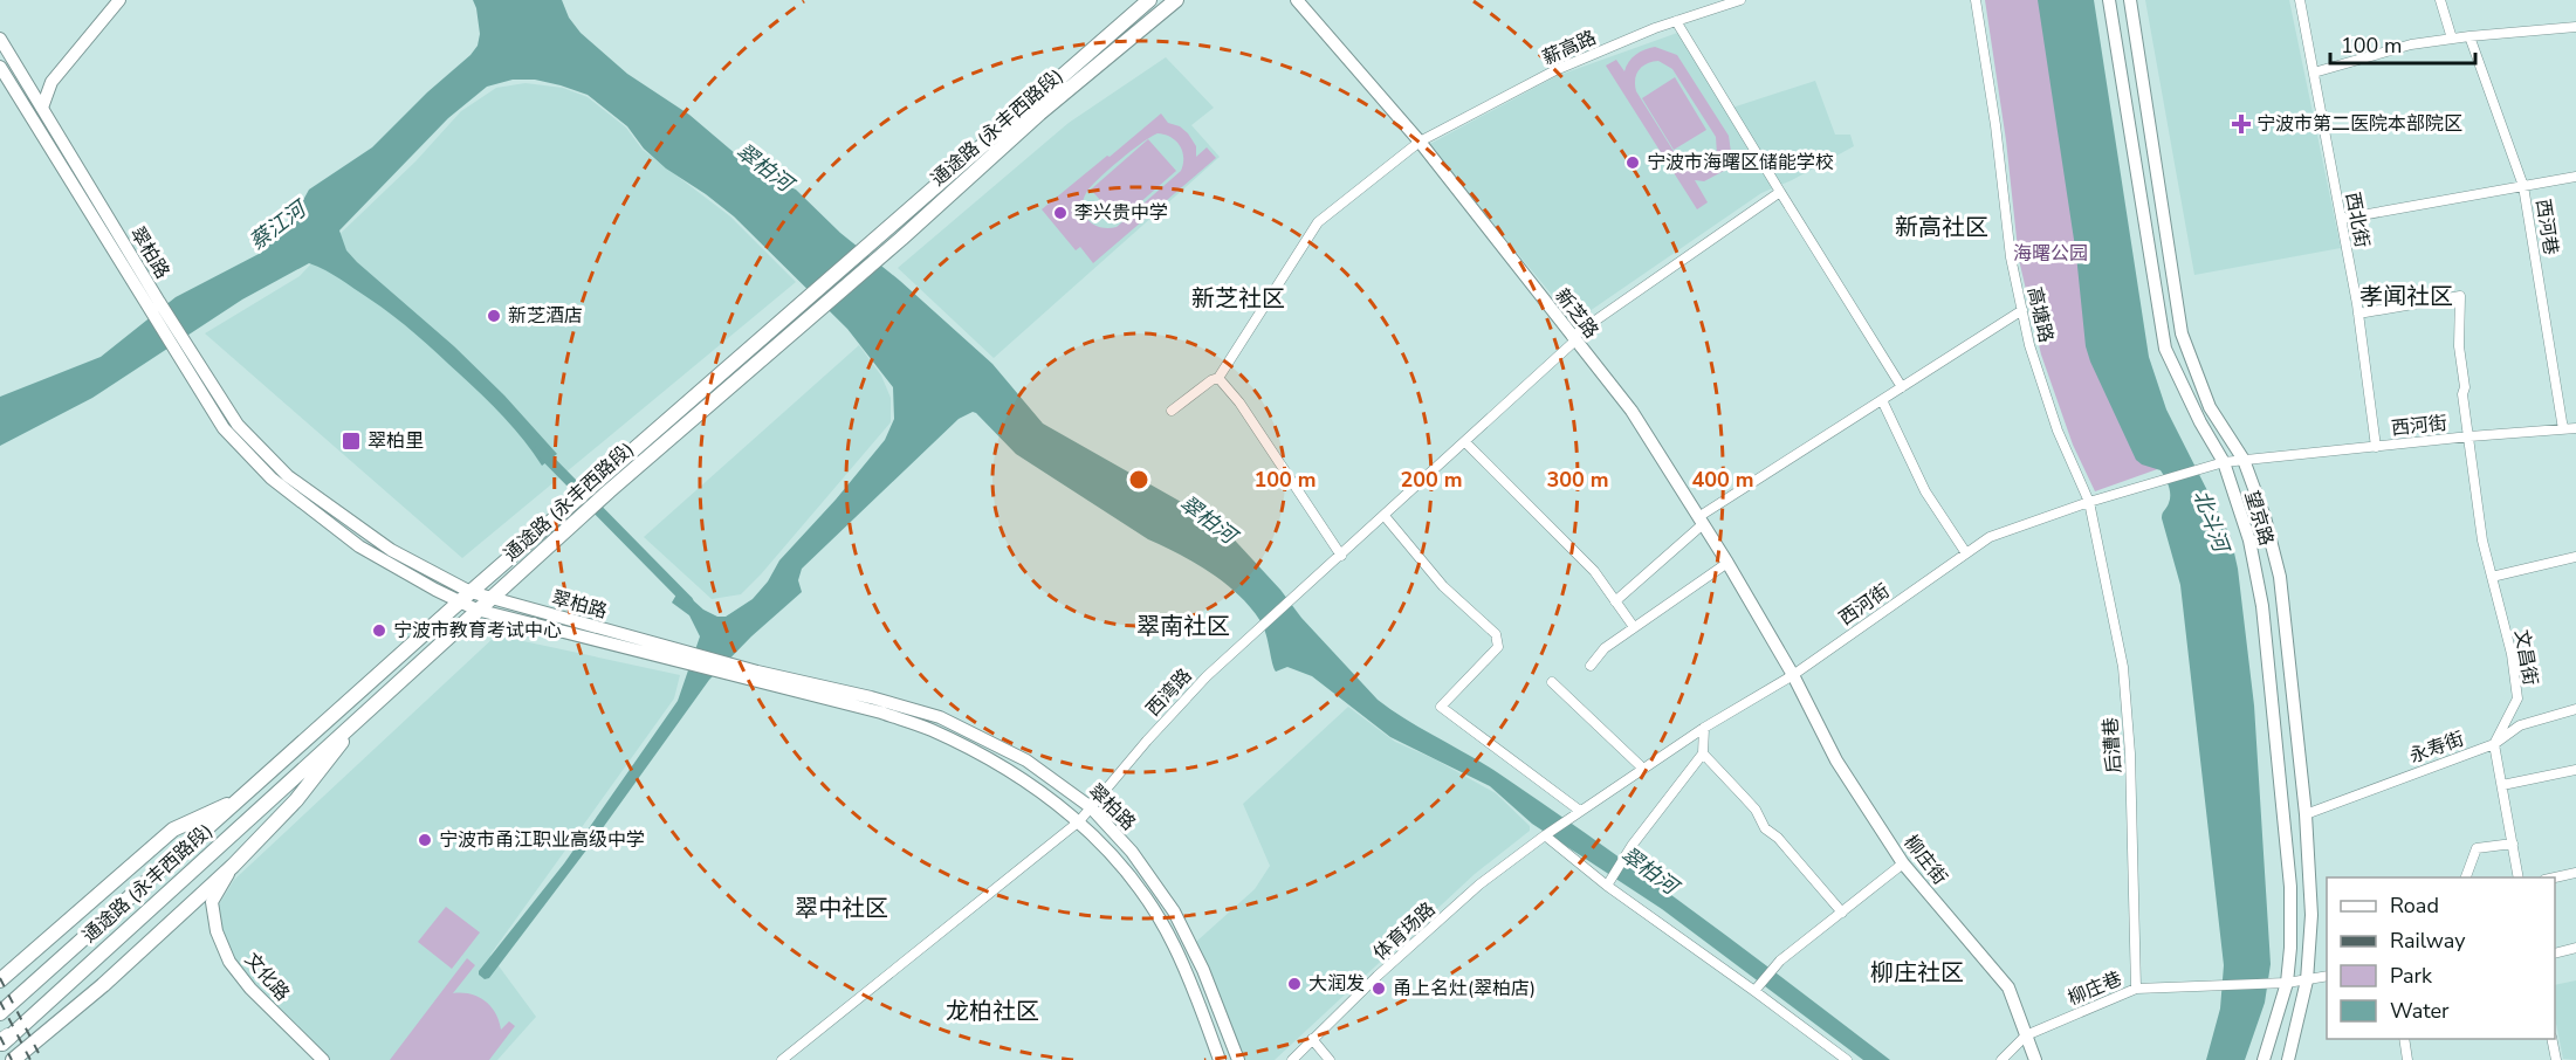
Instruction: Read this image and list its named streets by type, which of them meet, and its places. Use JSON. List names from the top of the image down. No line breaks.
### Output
{"streets":{"main road":["通途路 (永丰西路段)","翠柏路","新芝路","望京路","柳庄街","文化路"],"street":["薪高路","西北街","西河巷","高塘路","西河街","文昌街","西湾路","后漕巷","永寿街","体育场路","柳庄巷"]},"crossings":[["薪高路","新芝路"],["通途路 (永丰西路段)","翠柏路"],["西北街","西河街"],["西北街","文昌街"],["西河巷","西河街"],["翠柏路","西湾路"],["新芝路","西河街"],["新芝路","西湾路"],["新芝路","柳庄街"],["高塘路","西河街"],["高塘路","后漕巷"],["西河街","望京路"],["西河街","文昌街"],["西河街","后漕巷"],["西河街","柳庄街"],["西河街","体育场路"],["望京路","永寿街"],["望京路","柳庄巷"],["文昌街","永寿街"],["后漕巷","柳庄巷"],["柳庄街","柳庄巷"]],"districts":["新高社区","孝闻社区","新芝社区","翠南社区","翠中社区","柳庄社区","龙柏社区"],"water":["翠柏河","蔡江河","北斗河"],"parks":["海曙公园"],"places":{"health":["宁波市第二医院本部院区"],"other":["宁波市海曙区储能学校","李兴贵中学","新芝酒店","宁波市教育考试中心","宁波市甬江职业高级中学","大润发","甬上名灶(翠柏店)"],"transit":["翠柏里"]},"legend":["Road","Railway","Park","Water"],"scale_bar":"100 m","rings":["100 m","200 m","300 m","400 m"]}
